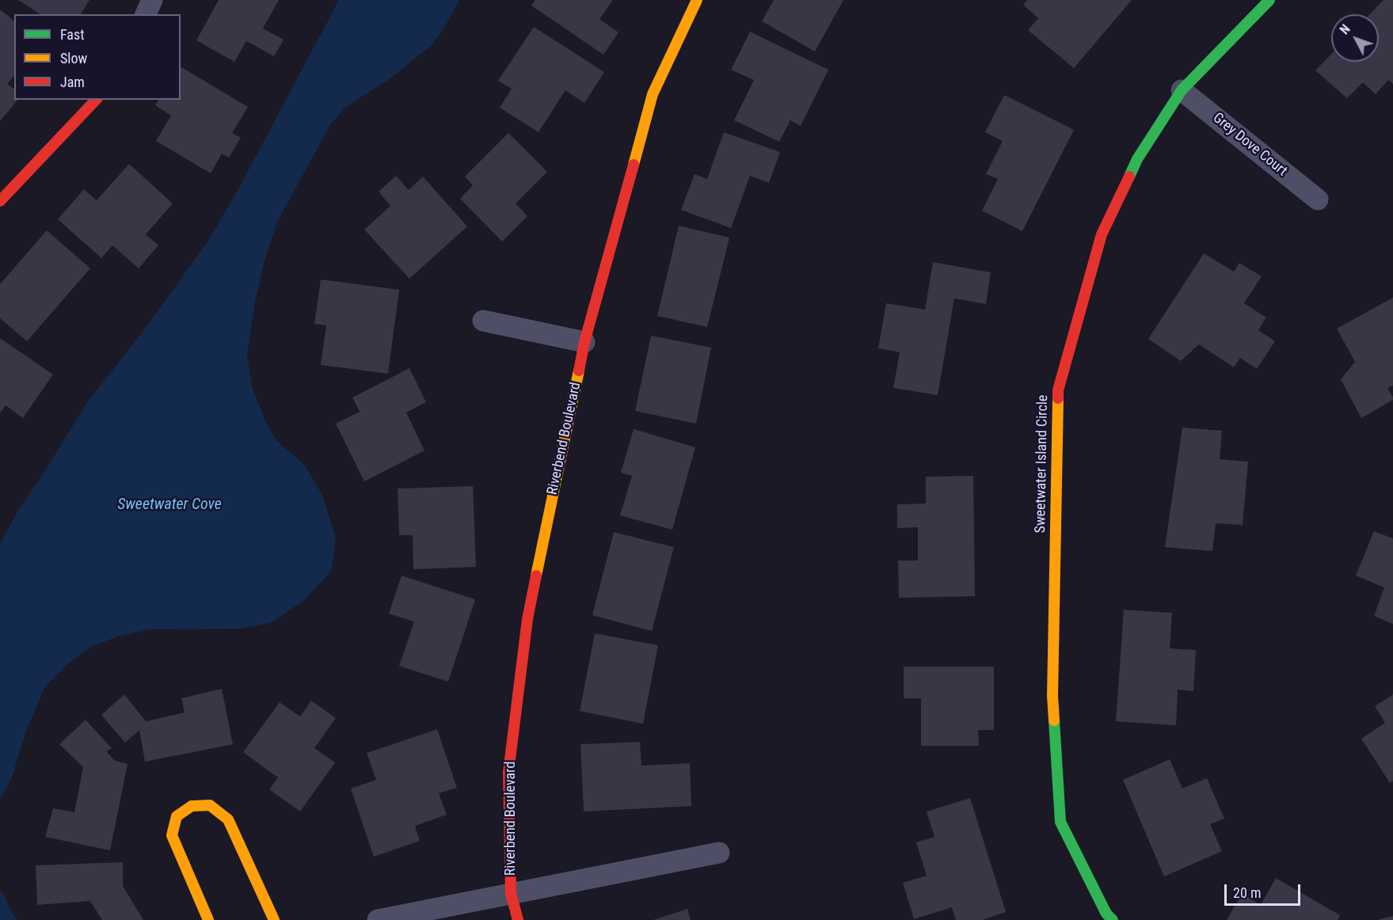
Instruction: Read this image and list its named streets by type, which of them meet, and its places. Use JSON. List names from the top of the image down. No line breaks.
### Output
{"streets":{"street":["Grey Dove Court","Riverbend Boulevard","Sweetwater Island Circle"]},"crossings":[["Grey Dove Court","Sweetwater Island Circle"]],"water":["Sweetwater Cove"],"legend":["Fast","Slow","Jam"],"scale_bar":"20 m","north":"top left"}
